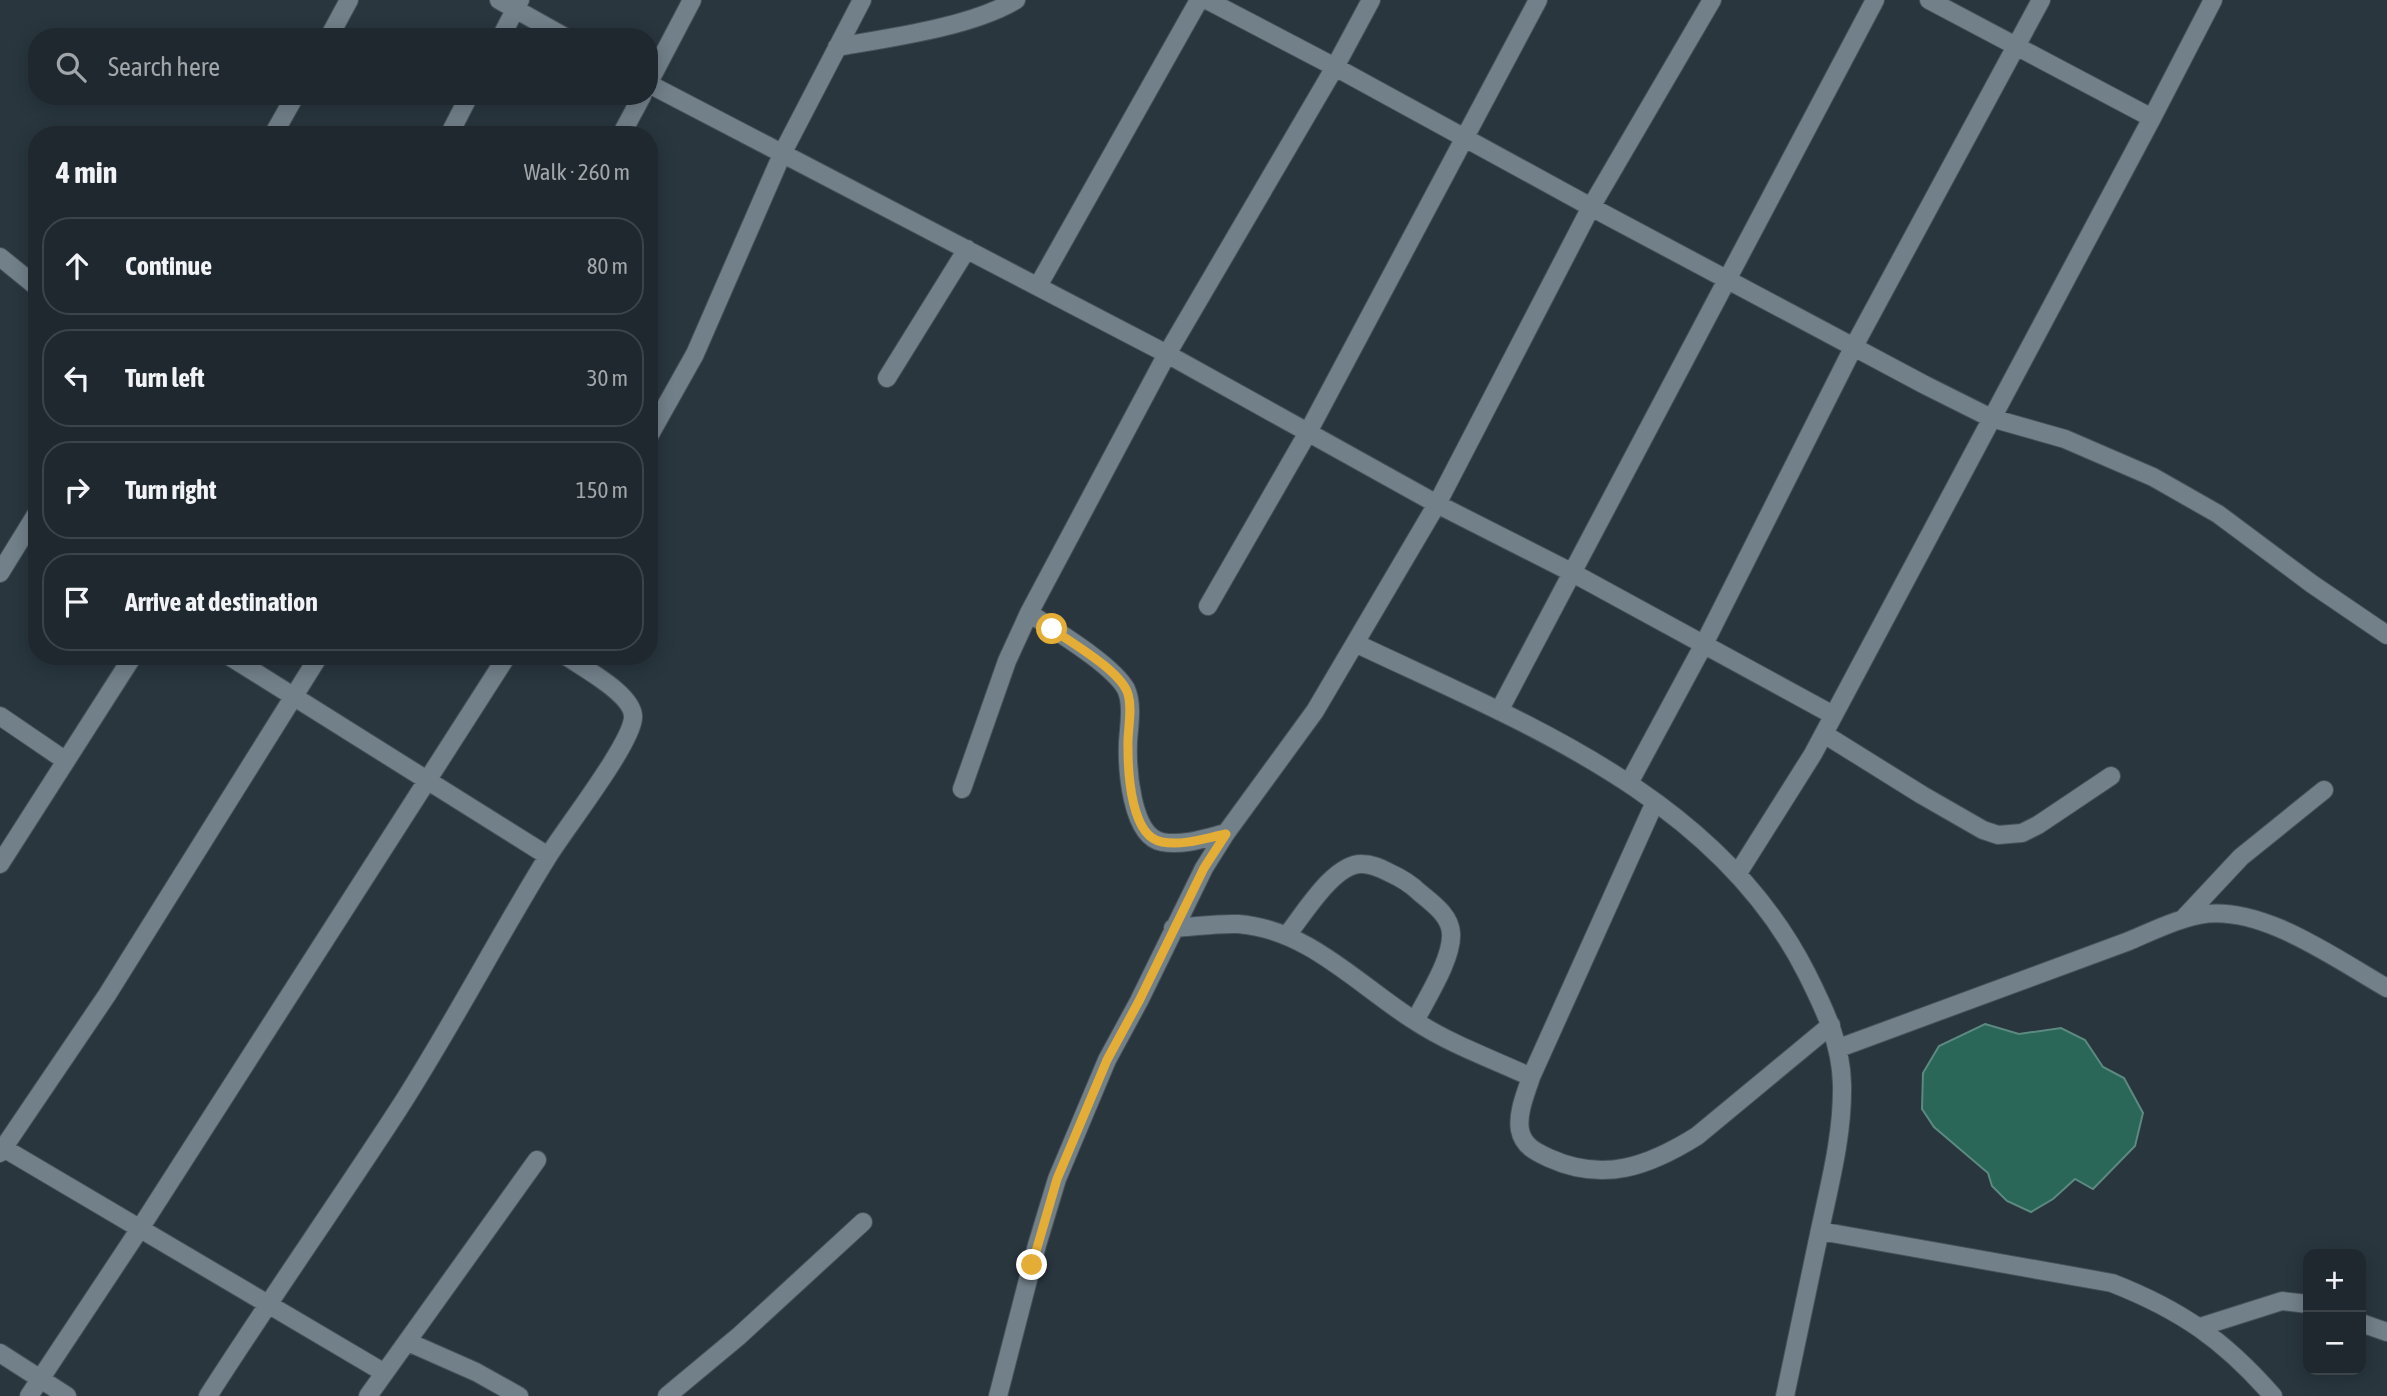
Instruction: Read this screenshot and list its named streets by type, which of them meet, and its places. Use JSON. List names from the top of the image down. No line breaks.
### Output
{"page":{"search":"Search here","heading":["4 min","Walk · 260 m"],"list":[["Continue","80 m"],["Turn left","30 m"],["Turn right","150 m"],"Arrive at destination"],"map_buttons":["+","−"]}}
